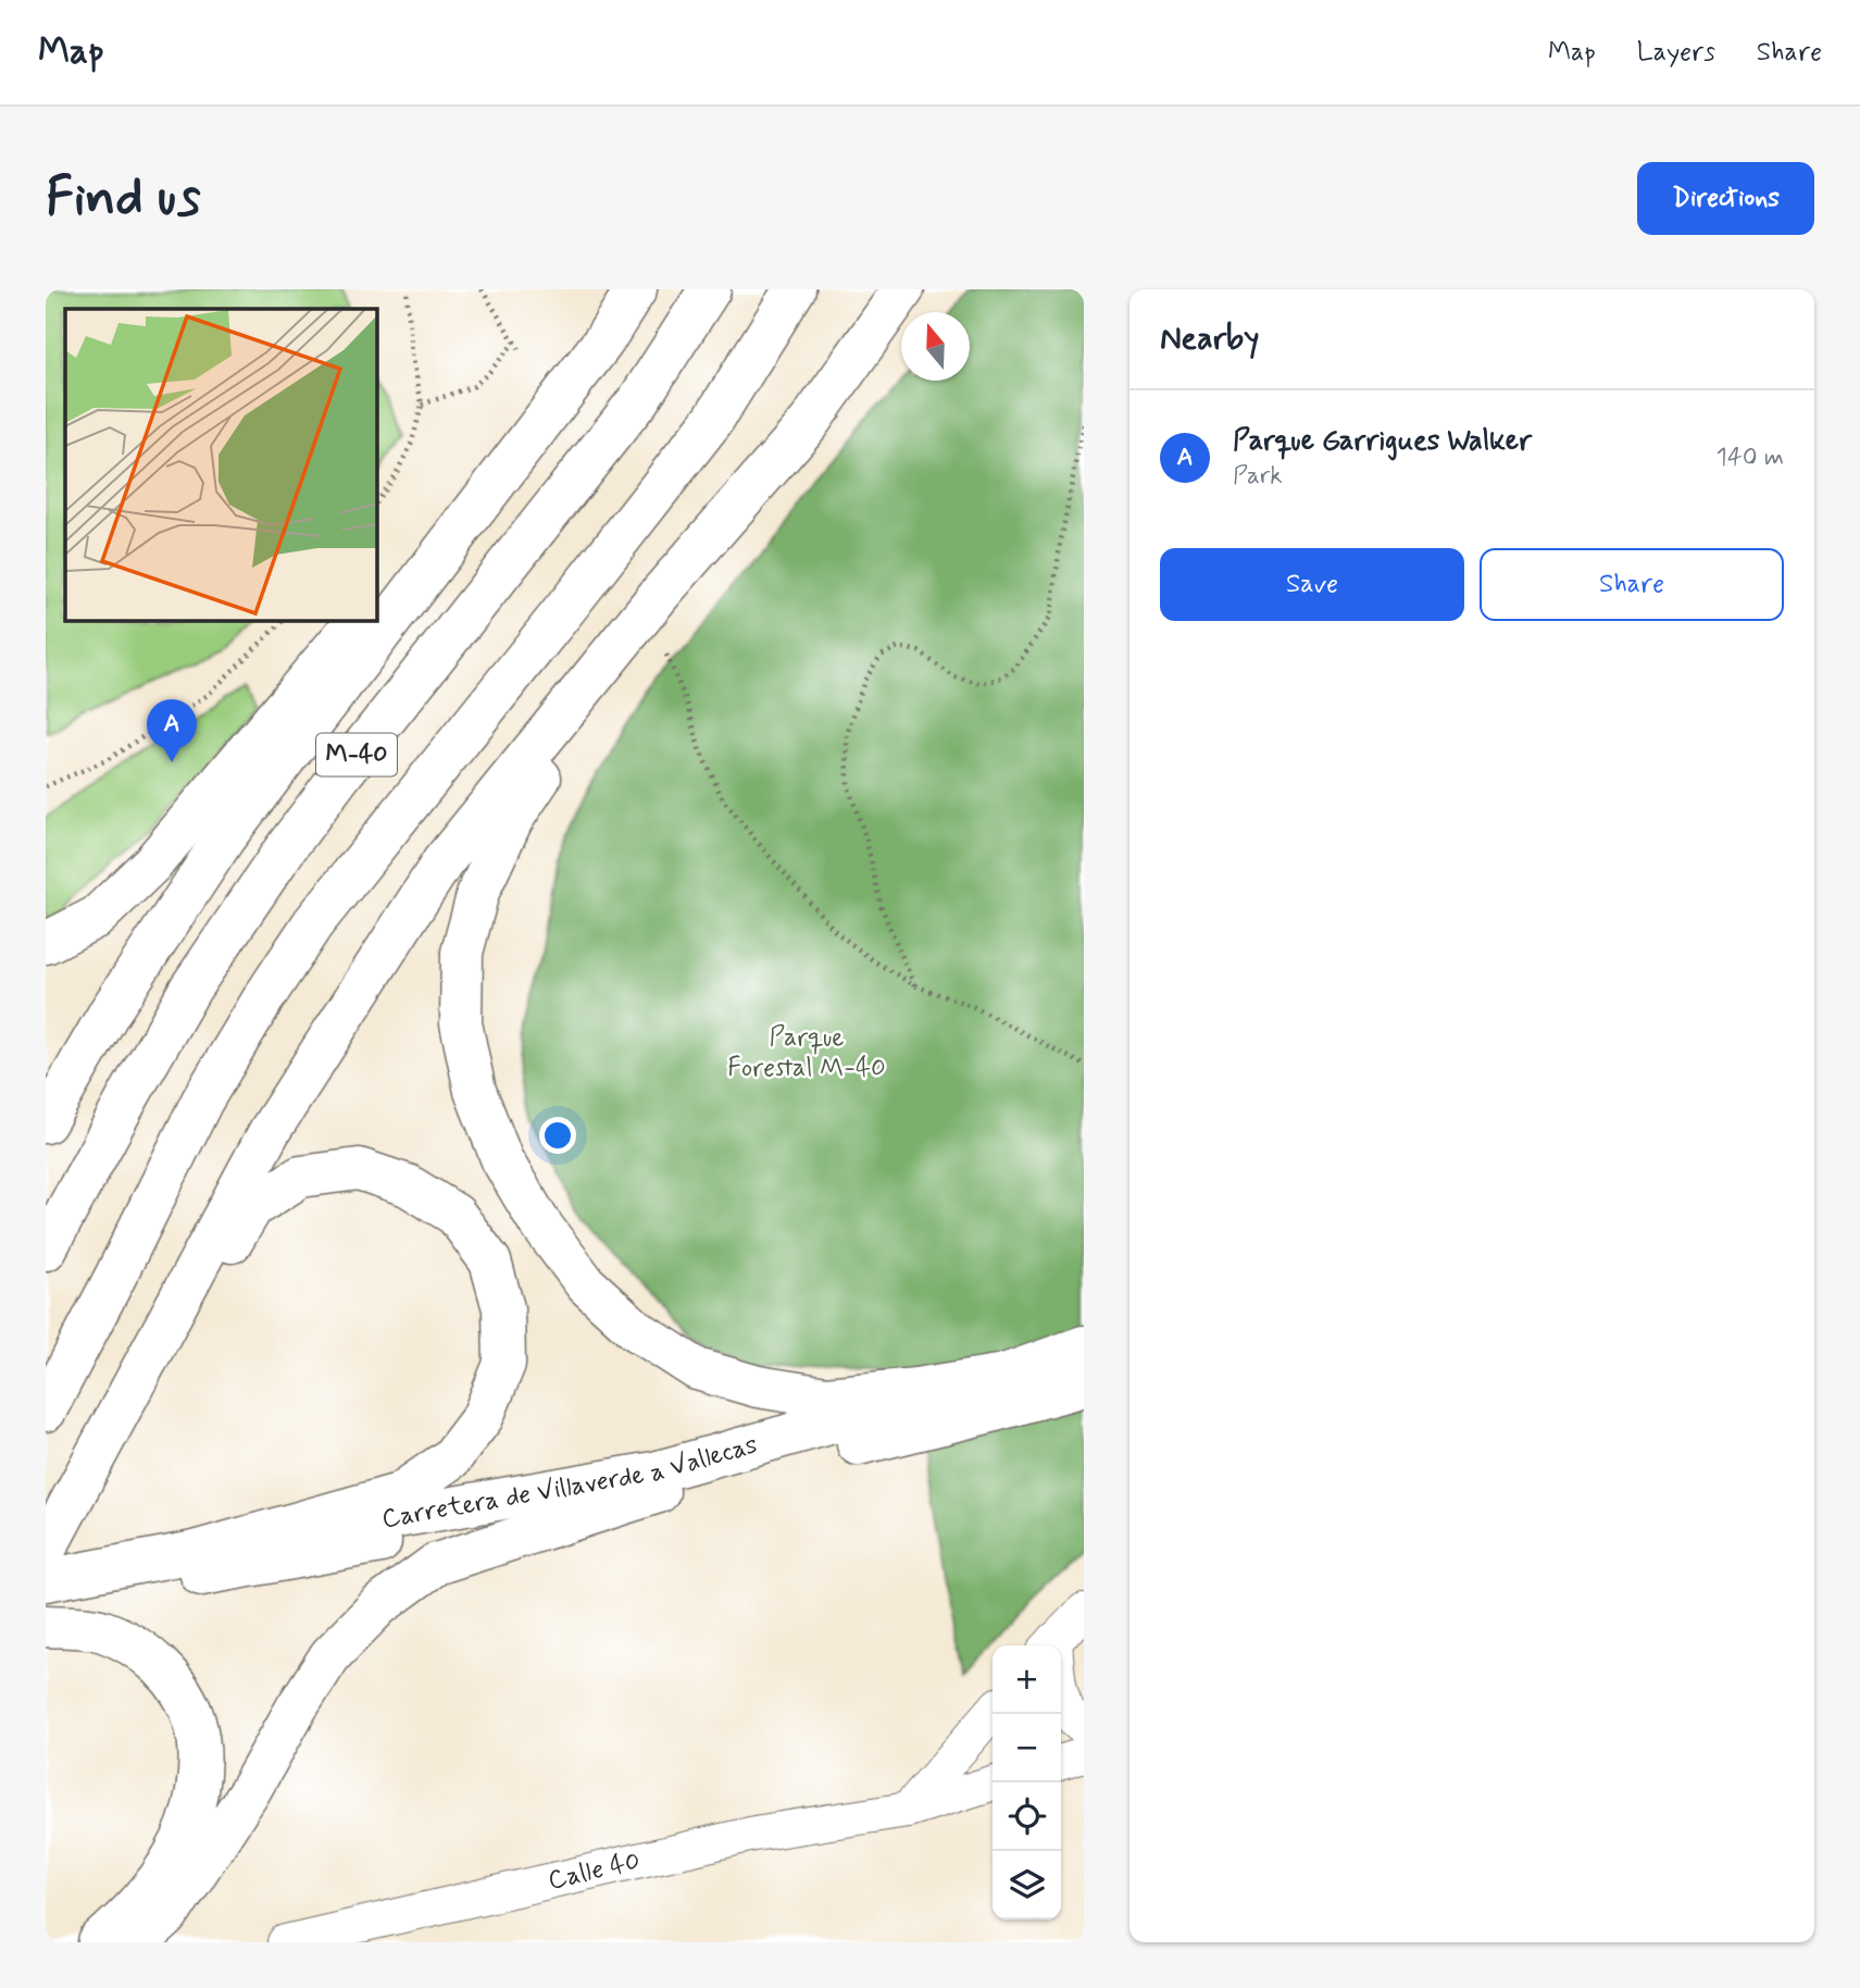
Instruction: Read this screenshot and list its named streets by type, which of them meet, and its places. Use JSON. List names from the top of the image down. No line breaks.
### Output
{"streets":{"main road":["M-40","Carretera de Villaverde a Vallecas"],"street":["Calle 40"]},"parks":["Parque Forestal M-40"],"north":"top","page":{"header":"Map","nav":["Map","Layers","Share"],"buttons":["Directions",["Save","Share"]],"title":"Find us","heading":"Nearby","list":[{"mark":"A","name":"Parque Garrigues Walker","note":"Park","value":"140 m"}],"pins":"A","map_buttons":["+","−"]}}
